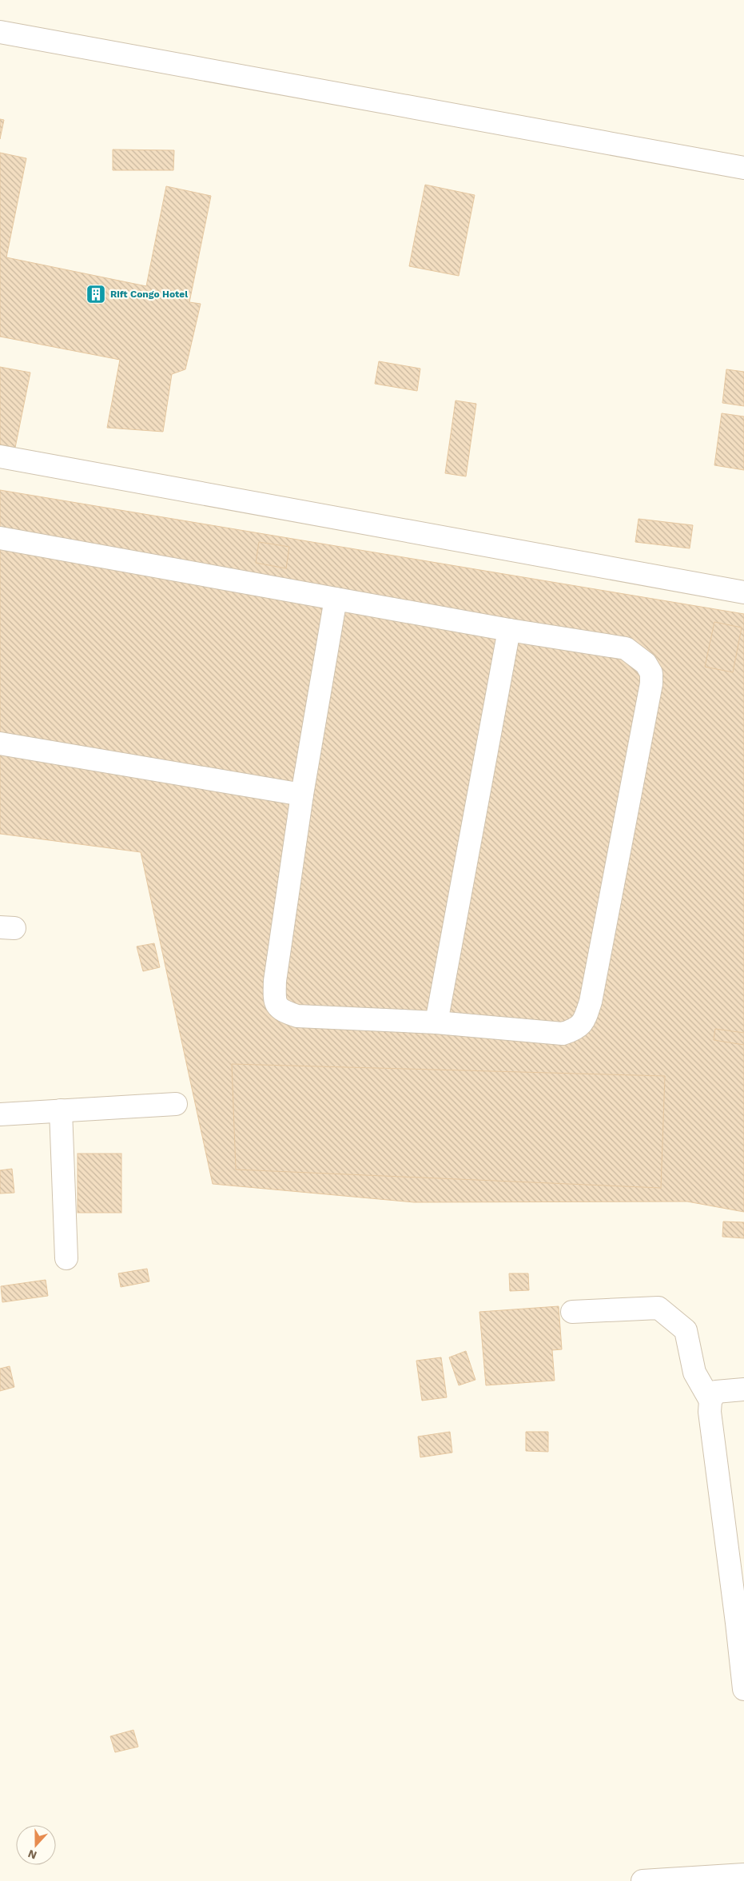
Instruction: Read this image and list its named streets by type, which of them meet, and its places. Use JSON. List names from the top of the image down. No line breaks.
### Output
{"places":{"building":["Rift Congo Hotel"]},"north":"bottom"}
